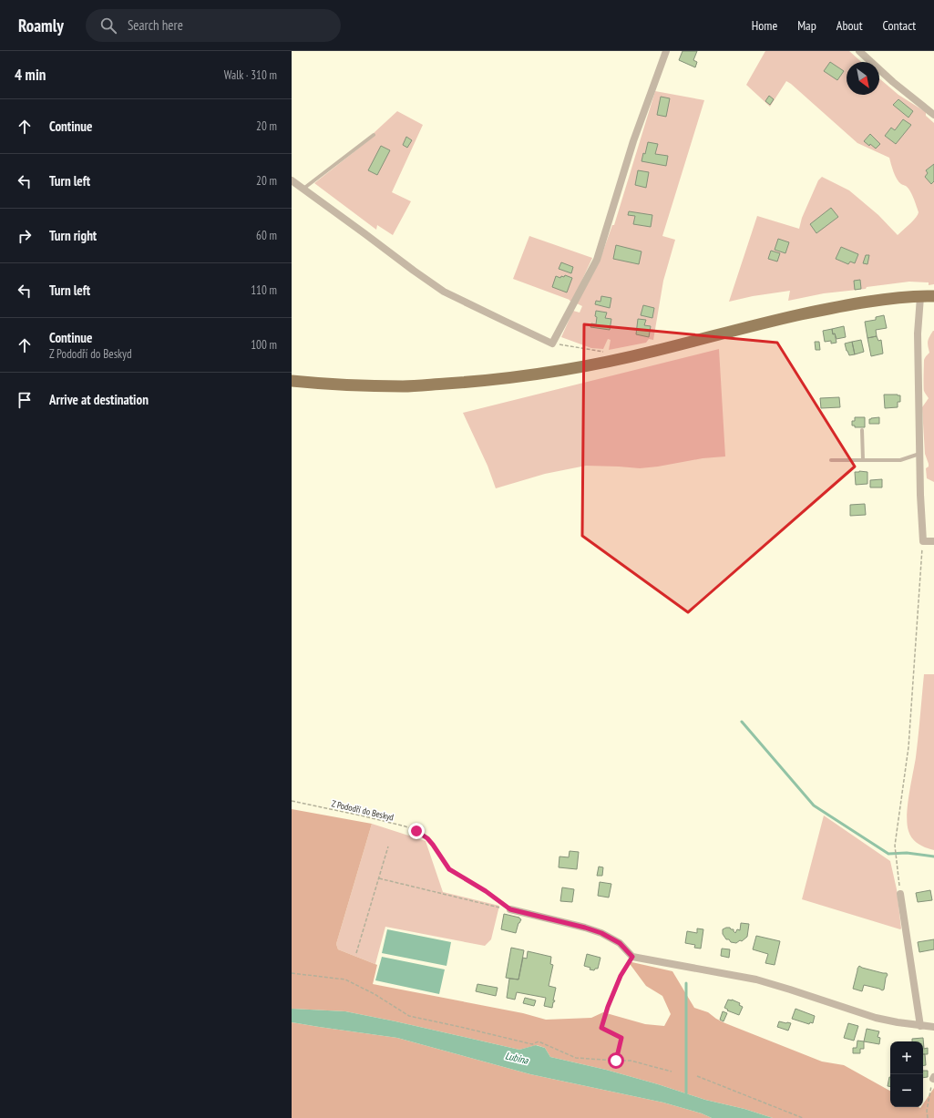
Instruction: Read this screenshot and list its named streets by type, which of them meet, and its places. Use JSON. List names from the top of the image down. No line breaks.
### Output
{"streets":{"path":["Z Pododří do Beskyd"]},"water":["Lubina"],"north":"bottom right","page":{"header":"Roamly","search":"Search here","nav":["Home","Map","About","Contact"],"heading":["4 min","Walk · 310 m"],"list":[["Continue","20 m"],["Turn left","20 m"],["Turn right","60 m"],["Turn left","110 m"],["Continue","Z Pododří do Beskyd","100 m"],"Arrive at destination"],"map_buttons":["+","−"]}}
